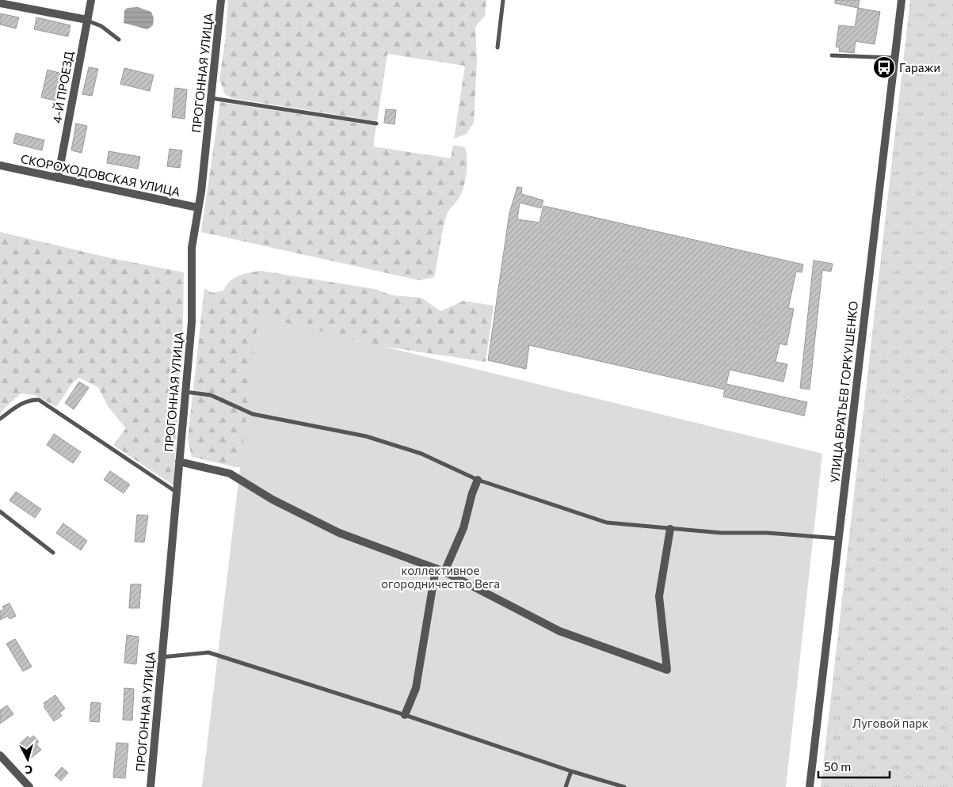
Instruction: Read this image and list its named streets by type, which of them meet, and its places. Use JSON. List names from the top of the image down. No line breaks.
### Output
{"streets":{"street":["ПРОГОННАЯ УЛИЦА","4-Й ПРОЕЗД","СКОРОХОДОВСКАЯ УЛИЦА","УЛИЦА БРАТЬЕВ ГОРКУШЕНКО"]},"crossings":[["ПРОГОННАЯ УЛИЦА","СКОРОХОДОВСКАЯ УЛИЦА"],["4-Й ПРОЕЗД","СКОРОХОДОВСКАЯ УЛИЦА"]],"parks":["коллективное огородничество Вега","Луговой парк"],"places":{"bus stop":["Гаражи"]},"scale_bar":"50 m","north":"bottom"}
